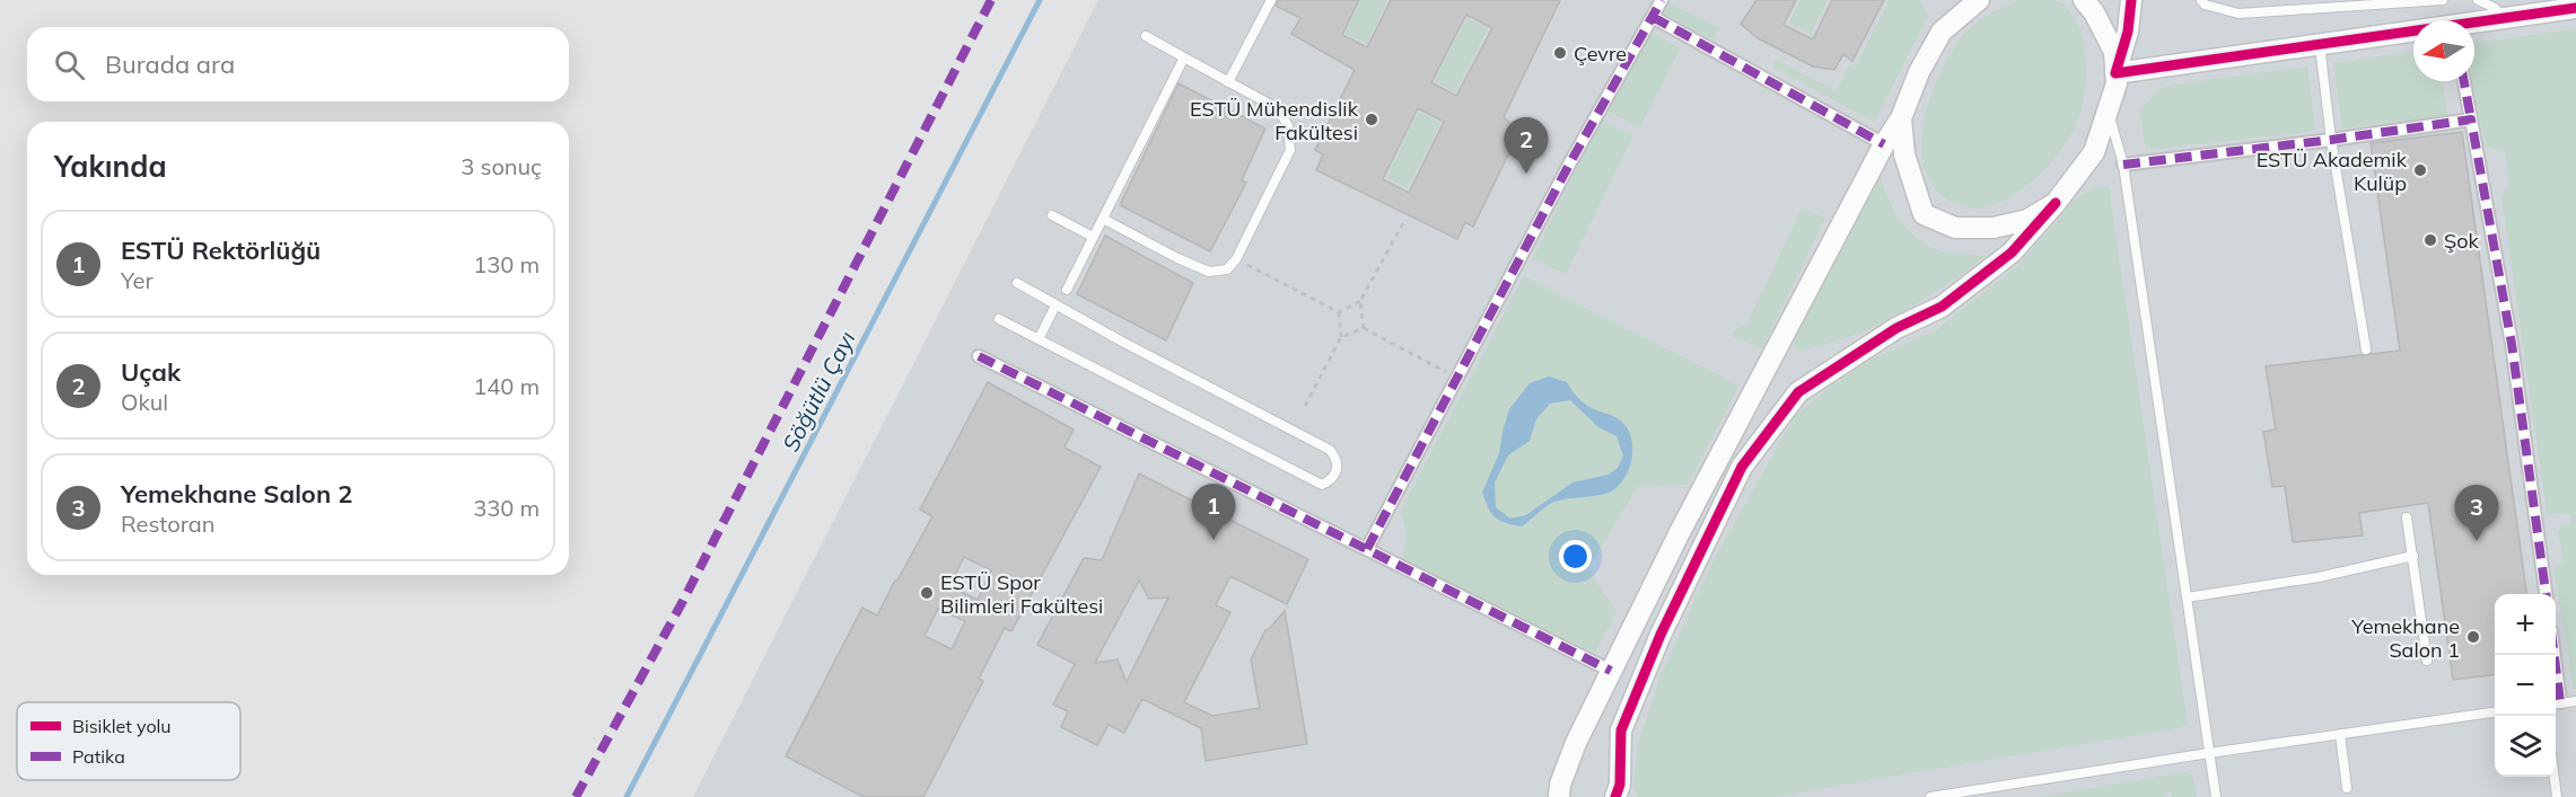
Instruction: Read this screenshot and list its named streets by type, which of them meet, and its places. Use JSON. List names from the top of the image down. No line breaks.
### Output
{"water":["Söğütlü Çayı"],"places":["Çevre","ESTÜ Mühendislik Fakültesi","ESTÜ Akademik Kulüp","Şok","ESTÜ Spor Bilimleri Fakültesi","Yemekhane Salon 1"],"legend":["Bisiklet yolu","Patika"],"north":"left","page":{"search":"Burada ara","pins":["2","1","3"],"heading":["Yakında","3 sonuç"],"list":[{"mark":"1","name":"ESTÜ Rektörlüğü","note":"Yer","value":"130 m"},{"mark":"2","name":"Uçak","note":"Okul","value":"140 m"},{"mark":"3","name":"Yemekhane Salon 2","note":"Restoran","value":"330 m"}],"map_buttons":["+","−"]}}
